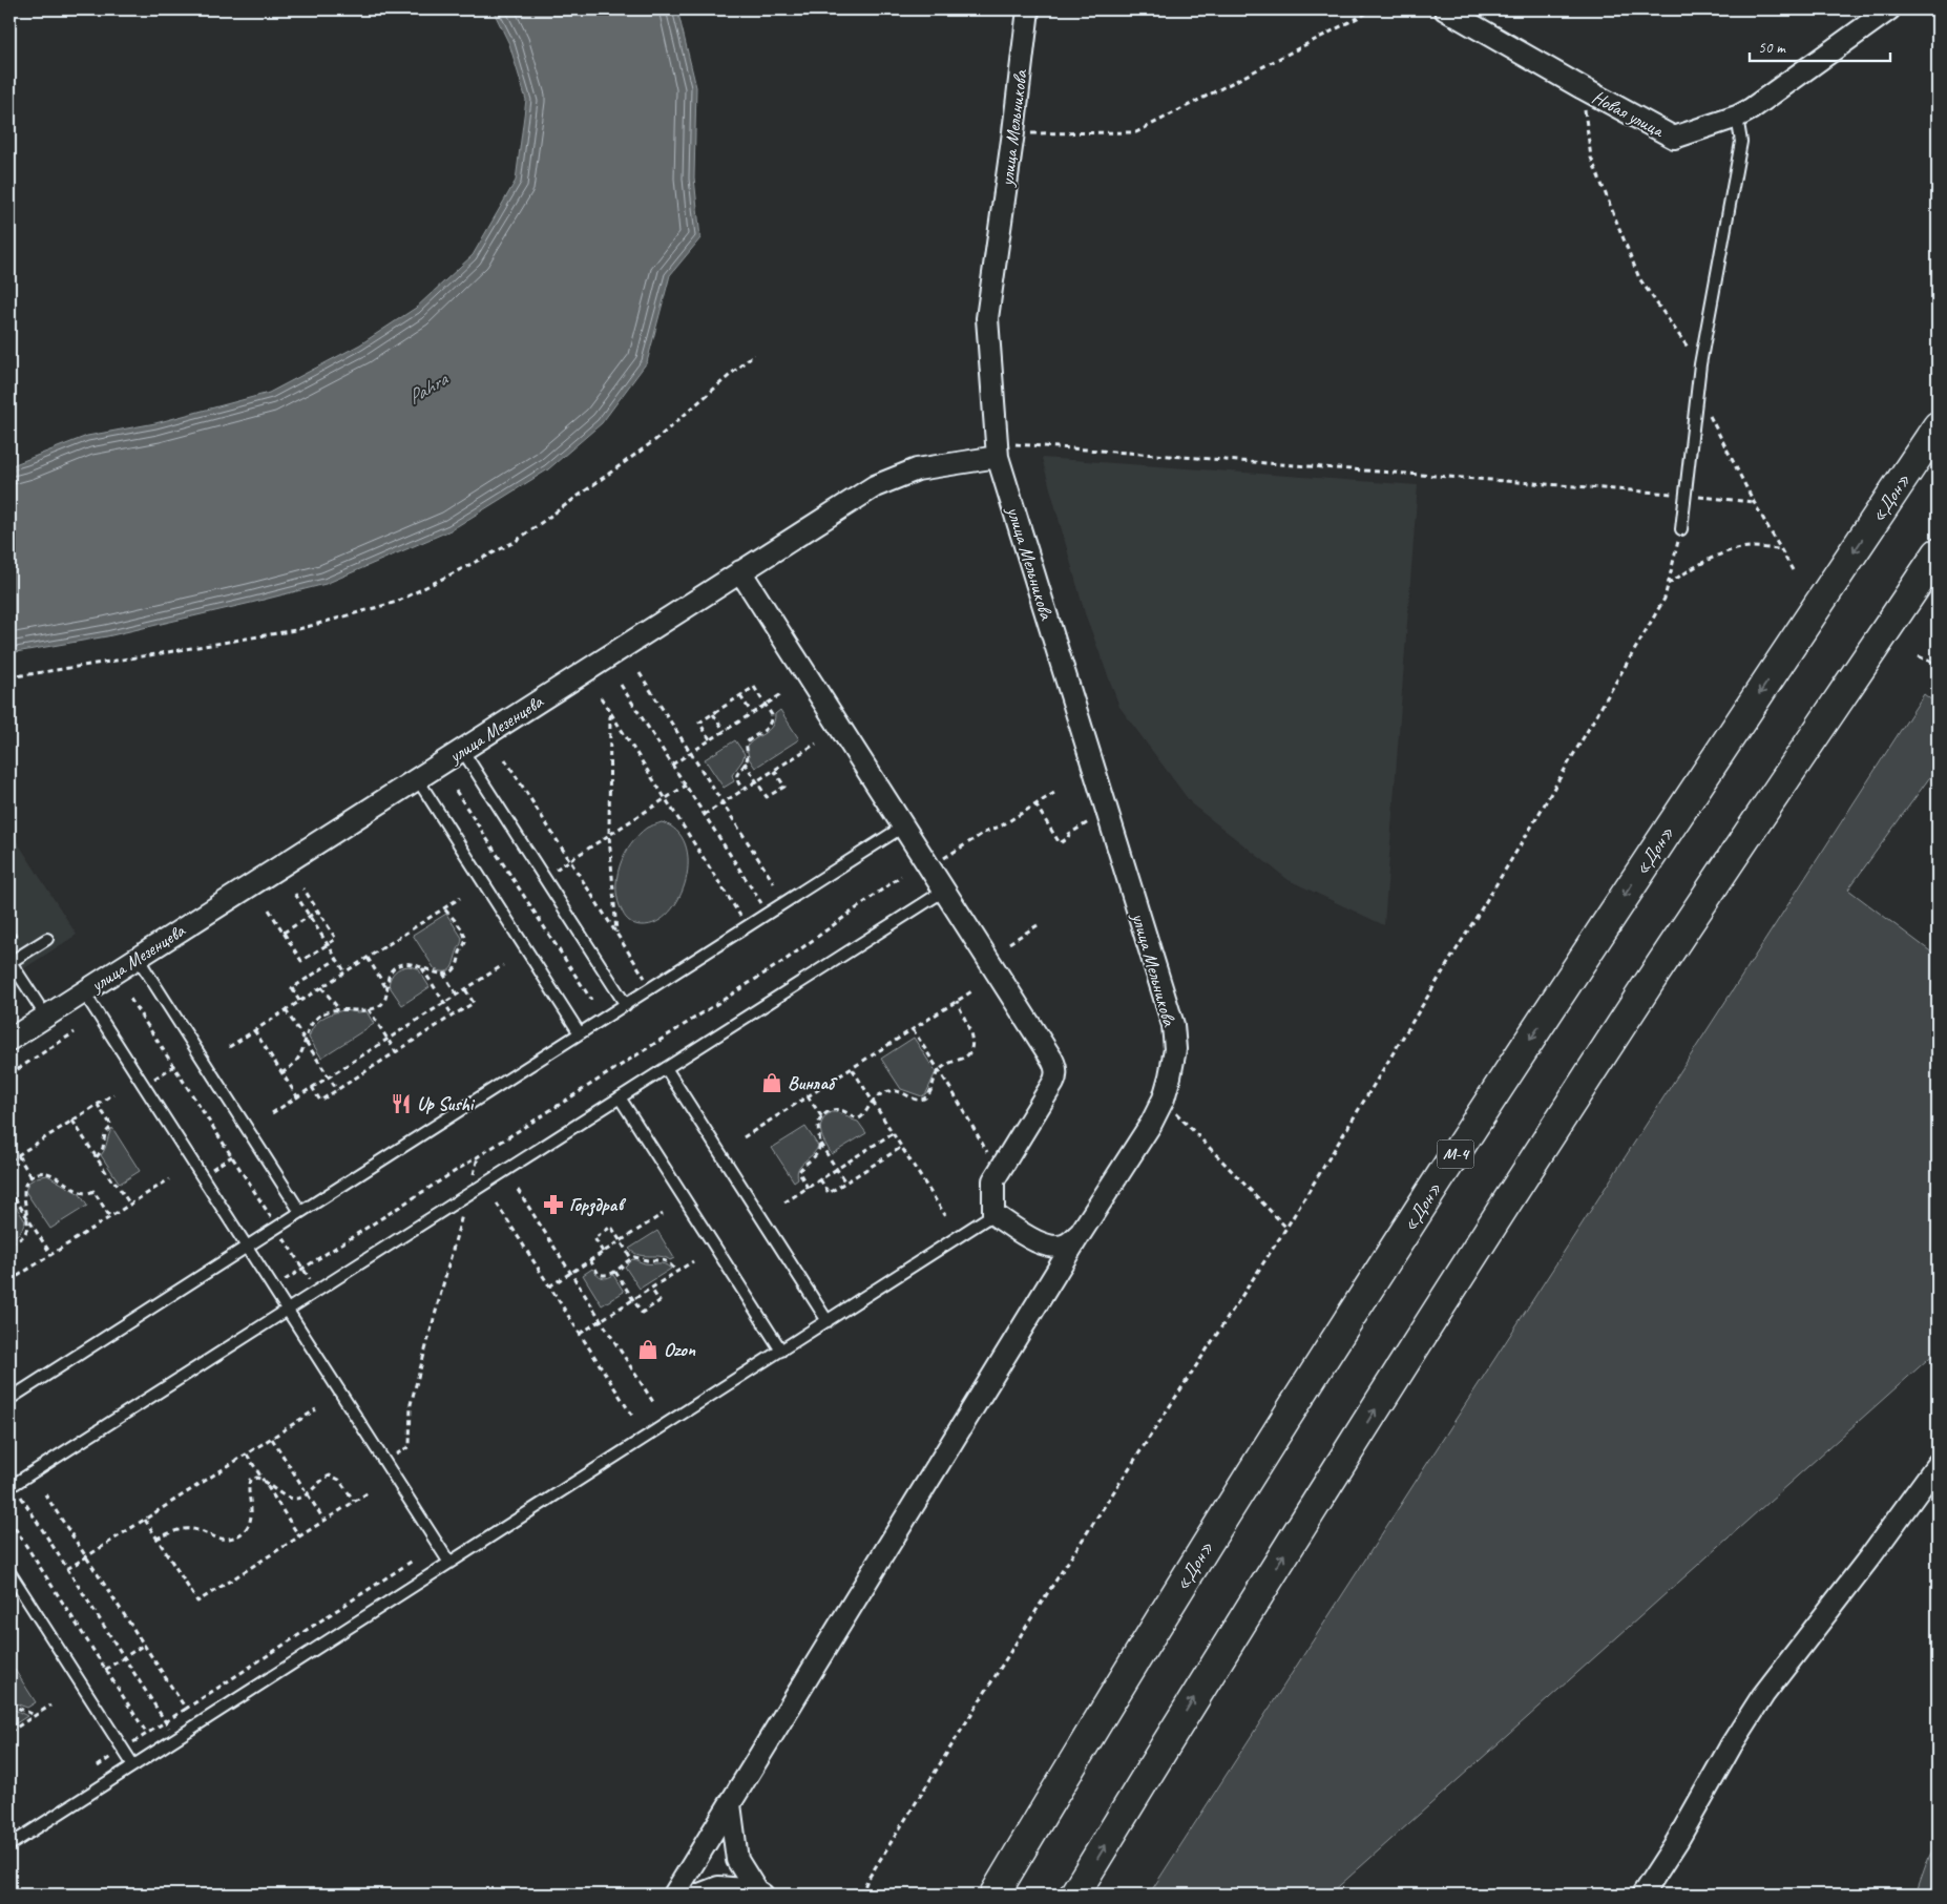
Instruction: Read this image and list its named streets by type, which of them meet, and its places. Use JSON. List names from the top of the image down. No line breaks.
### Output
{"streets":{"highway":["«Дон»","М-4"],"street":["Новая улица","улица Мельникова","улица Мезенцева"]},"crossings":[["улица Мельникова","улица Мезенцева"]],"water":["Pahra"],"places":{"shop":["Винлаб","Ozon"],"restaurant":["Up Sushi"],"pharmacy":["Горздрав"]},"scale_bar":"50 m"}
